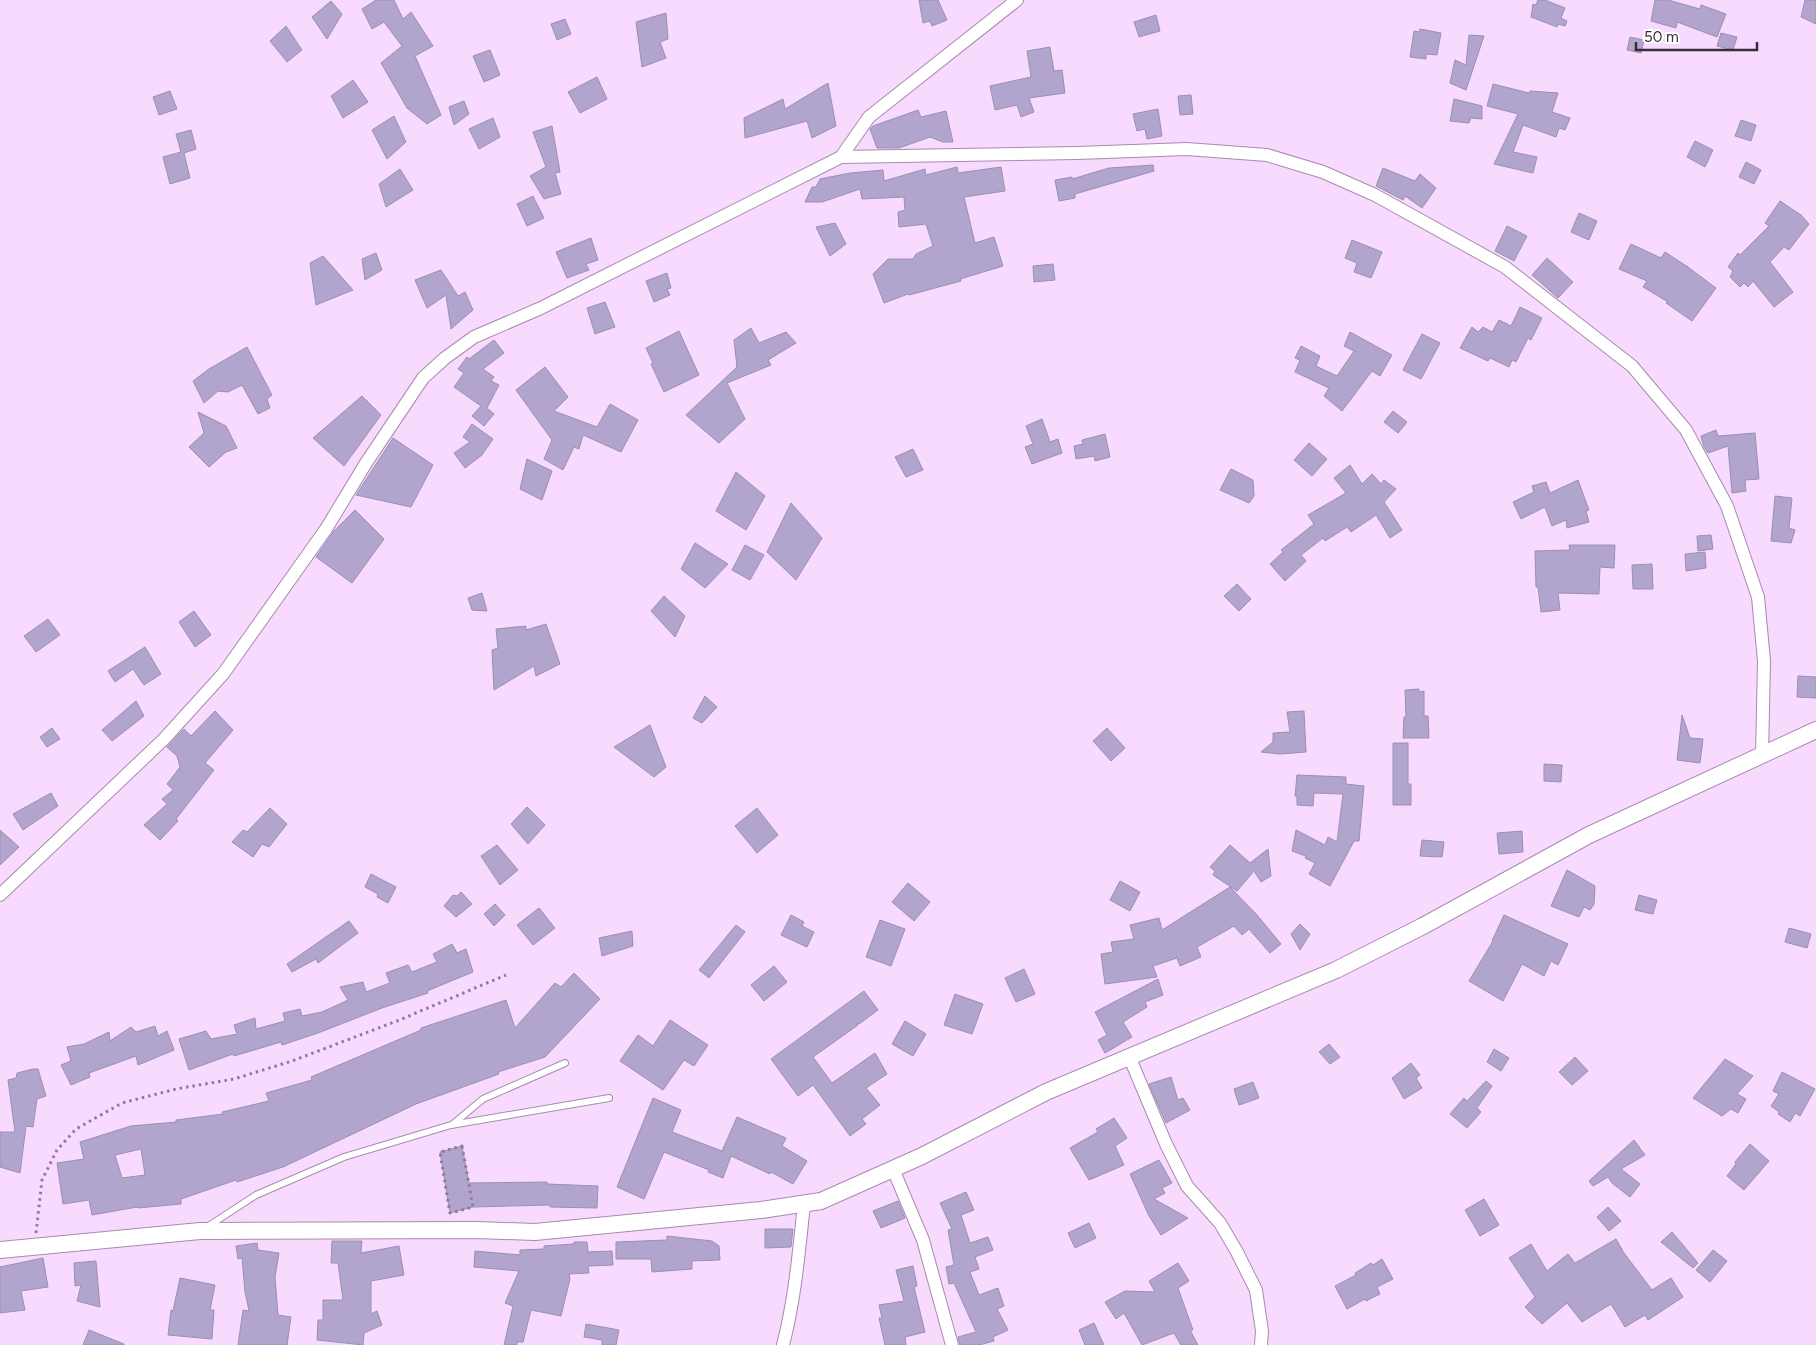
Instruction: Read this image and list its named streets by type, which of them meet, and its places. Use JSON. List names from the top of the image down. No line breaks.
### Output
{"scale_bar":"50 m"}
